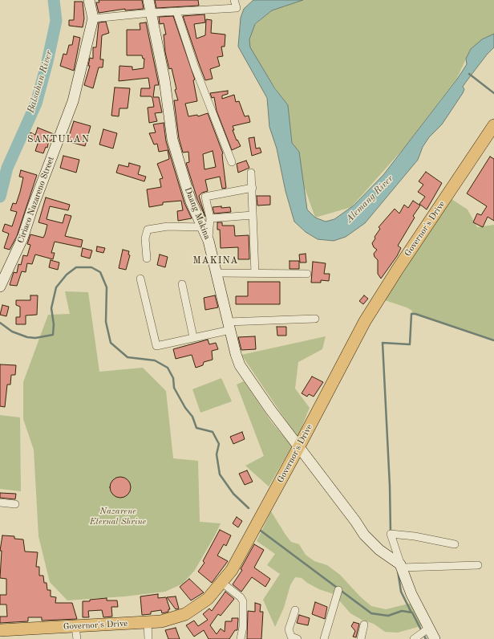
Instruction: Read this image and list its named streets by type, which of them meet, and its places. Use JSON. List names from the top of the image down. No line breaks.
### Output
{"streets":{"main road":["Governor's Drive"],"street":["Ciriaco Nazareno Street","Daang Makina"]},"crossings":[["Daang Makina","Governor's Drive"]],"districts":["SANTULAN","MAKINA"],"water":["Balsahan River","Alemang River"],"parks":["Nazarene Eternal Shrine"]}
